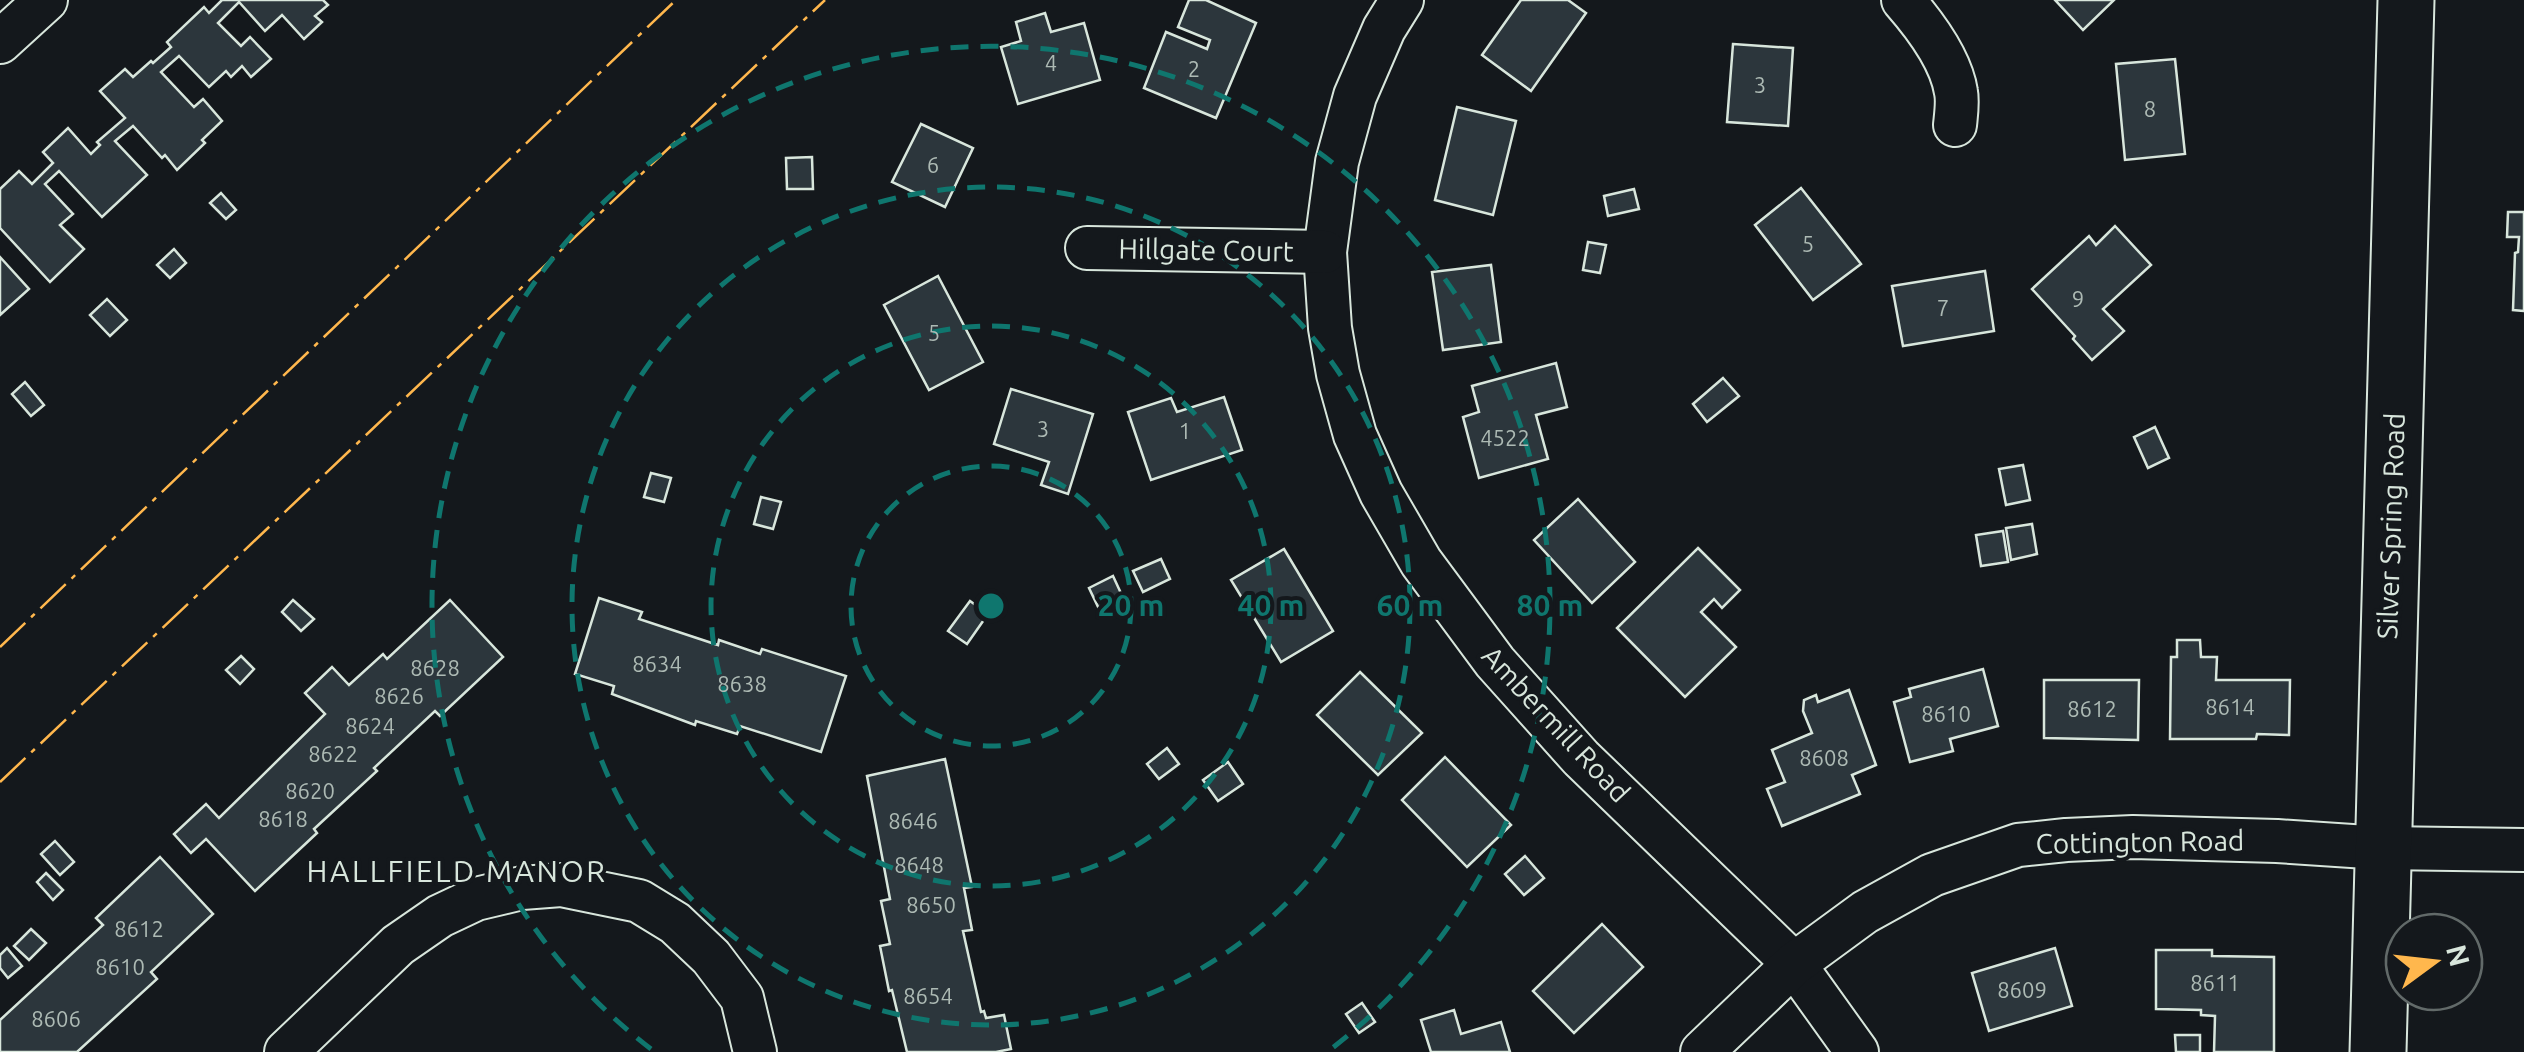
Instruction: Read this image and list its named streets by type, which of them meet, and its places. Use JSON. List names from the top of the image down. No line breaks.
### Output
{"streets":{"main road":["Silver Spring Road"],"street":["Hillgate Court","Ambermill Road","Cottington Road"]},"crossings":[["Hillgate Court","Ambermill Road"],["Silver Spring Road","Cottington Road"],["Ambermill Road","Cottington Road"]],"districts":["HALLFIELD MANOR"],"house_numbers":["4","2","3","8","6","5","9","7","5","3","1","4522","8634","8628","8638","8626","8614","8612","8610","8624","8622","8608","8620","8618","8646","8648","8650","8612","8610","8611","8609","8654","8606"],"north":"right","rings":["20 m","40 m","60 m","80 m"]}
